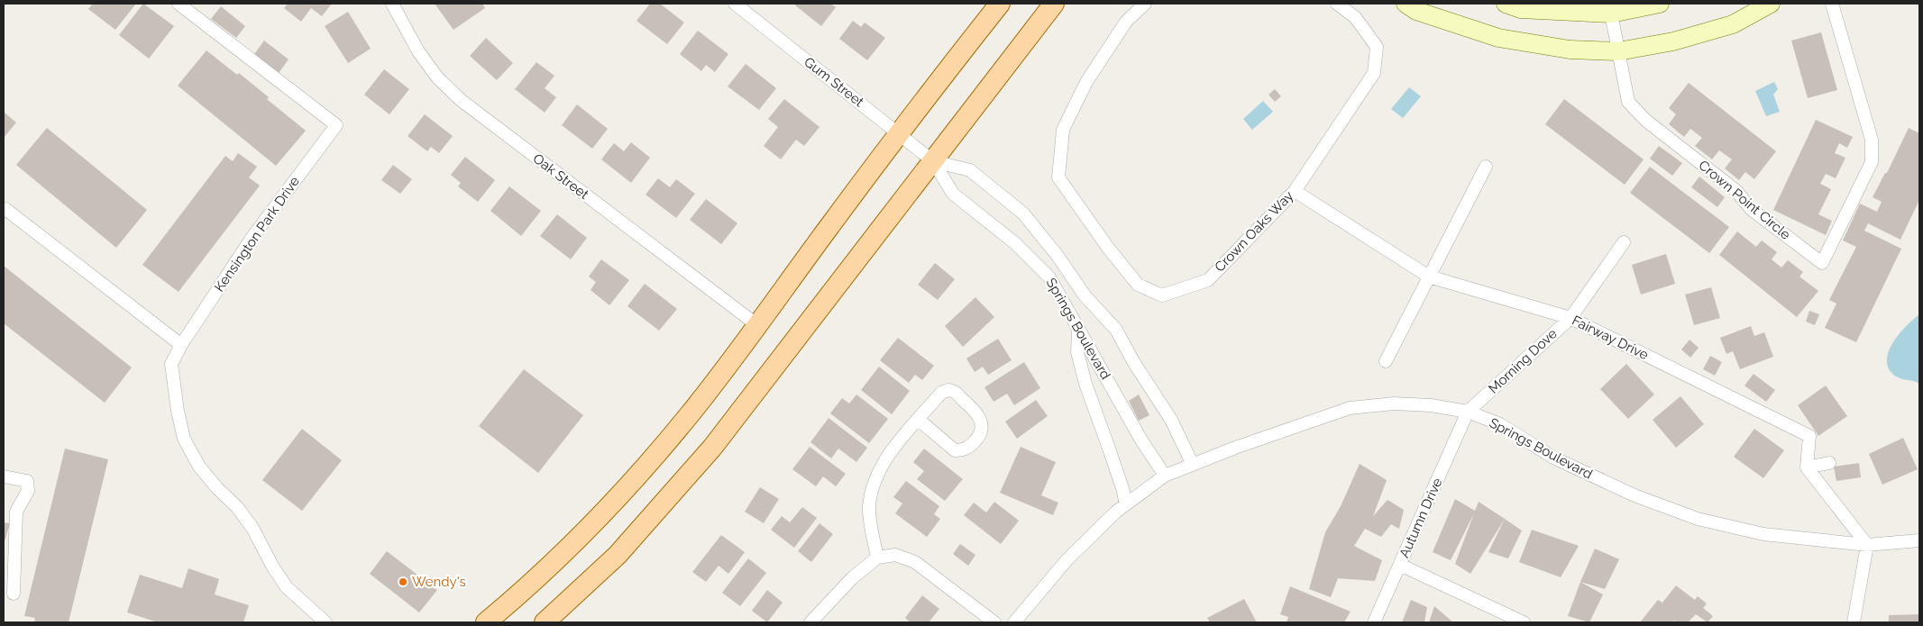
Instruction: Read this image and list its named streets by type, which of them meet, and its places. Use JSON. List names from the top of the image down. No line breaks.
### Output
{"streets":{"street":["Gum Street","Oak Street","Crown Point Circle","Crown Oaks Way","Kensington Park Drive","Springs Boulevard","Fairway Drive","Morning Dove","Autumn Drive"]},"crossings":[["Gum Street","Springs Boulevard"],["Crown Oaks Way","Fairway Drive"],["Springs Boulevard","Morning Dove"],["Springs Boulevard","Autumn Drive"],["Fairway Drive","Morning Dove"],["Morning Dove","Autumn Drive"]],"places":["Wendy's"]}
